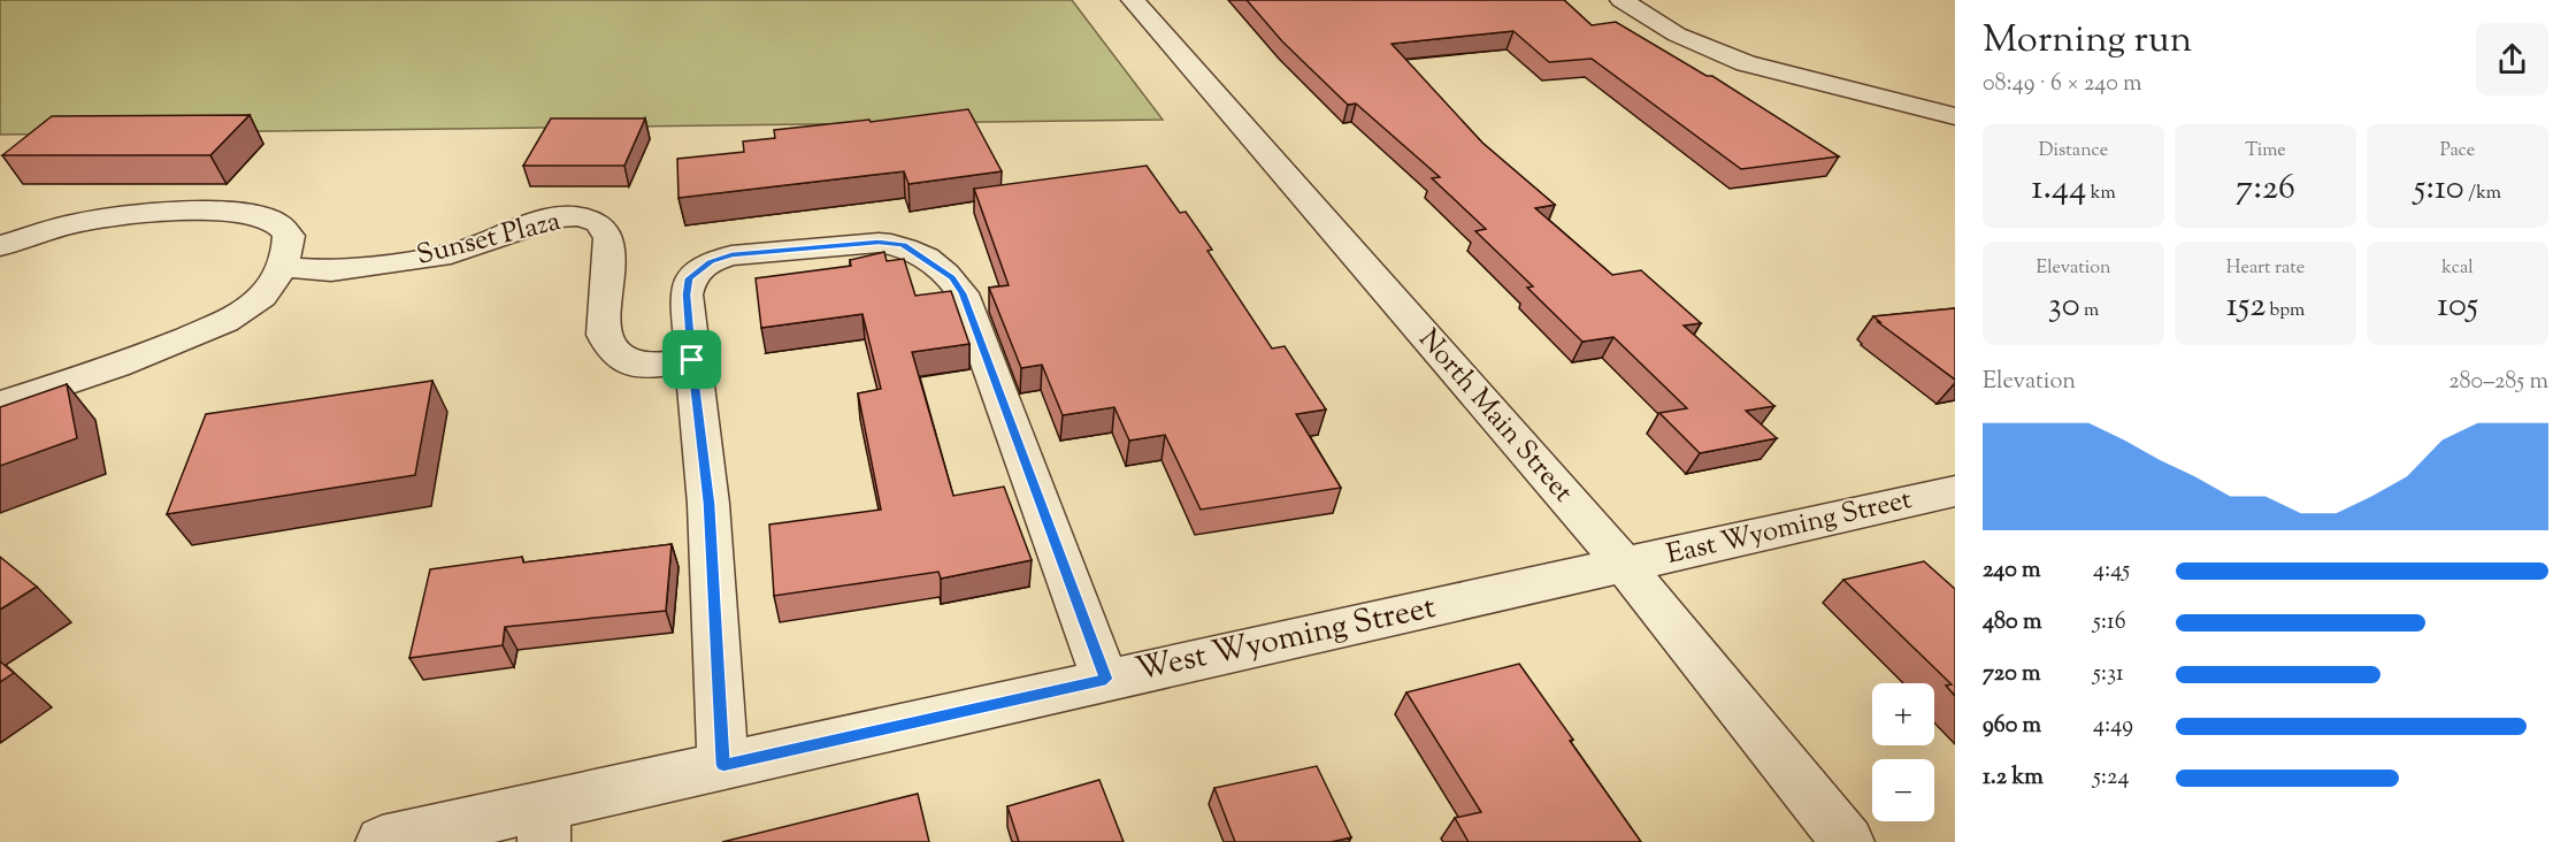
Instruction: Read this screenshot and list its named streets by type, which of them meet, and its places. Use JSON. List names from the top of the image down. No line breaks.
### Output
{"streets":{"street":["Sunset Plaza","North Main Street","East Wyoming Street","West Wyoming Street"]},"crossings":[["North Main Street","East Wyoming Street"],["North Main Street","West Wyoming Street"],["East Wyoming Street","West Wyoming Street"]],"page":{"heading":["Morning run","08:49 · 6 × 240 m"],"stats":[["Distance","1.44 km"],["Time","7:26"],["Pace","5:10 /km"],["Elevation","30 m"],["Heart rate","152 bpm"],["kcal","105"]],"chart":["Elevation","280–285 m"],"list":[{"name":"240 m","note":"4:45"},{"name":"480 m","note":"5:16"},{"name":"720 m","note":"5:31"},{"name":"960 m","note":"4:49"},{"name":"1.2 km","note":"5:24"}],"map_buttons":["+","−"]}}
